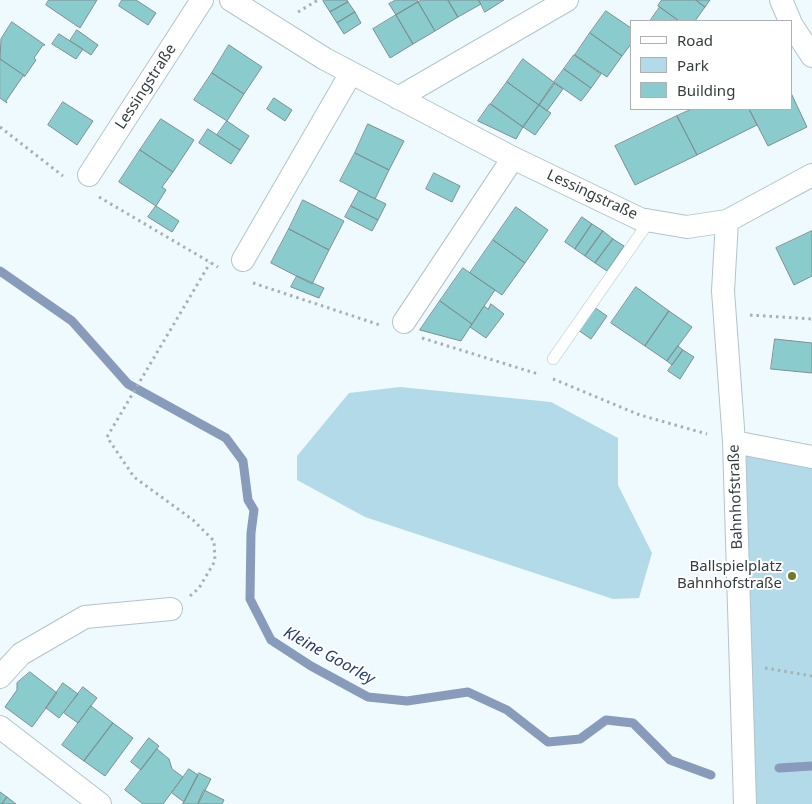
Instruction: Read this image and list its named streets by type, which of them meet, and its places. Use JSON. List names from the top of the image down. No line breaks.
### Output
{"streets":{"street":["Lessingstraße","Bahnhofstraße"]},"crossings":[["Lessingstraße","Bahnhofstraße"]],"water":["Kleine Goorley"],"places":["Ballspielplatz Bahnhofstraße"],"legend":["Road","Park","Building"]}
